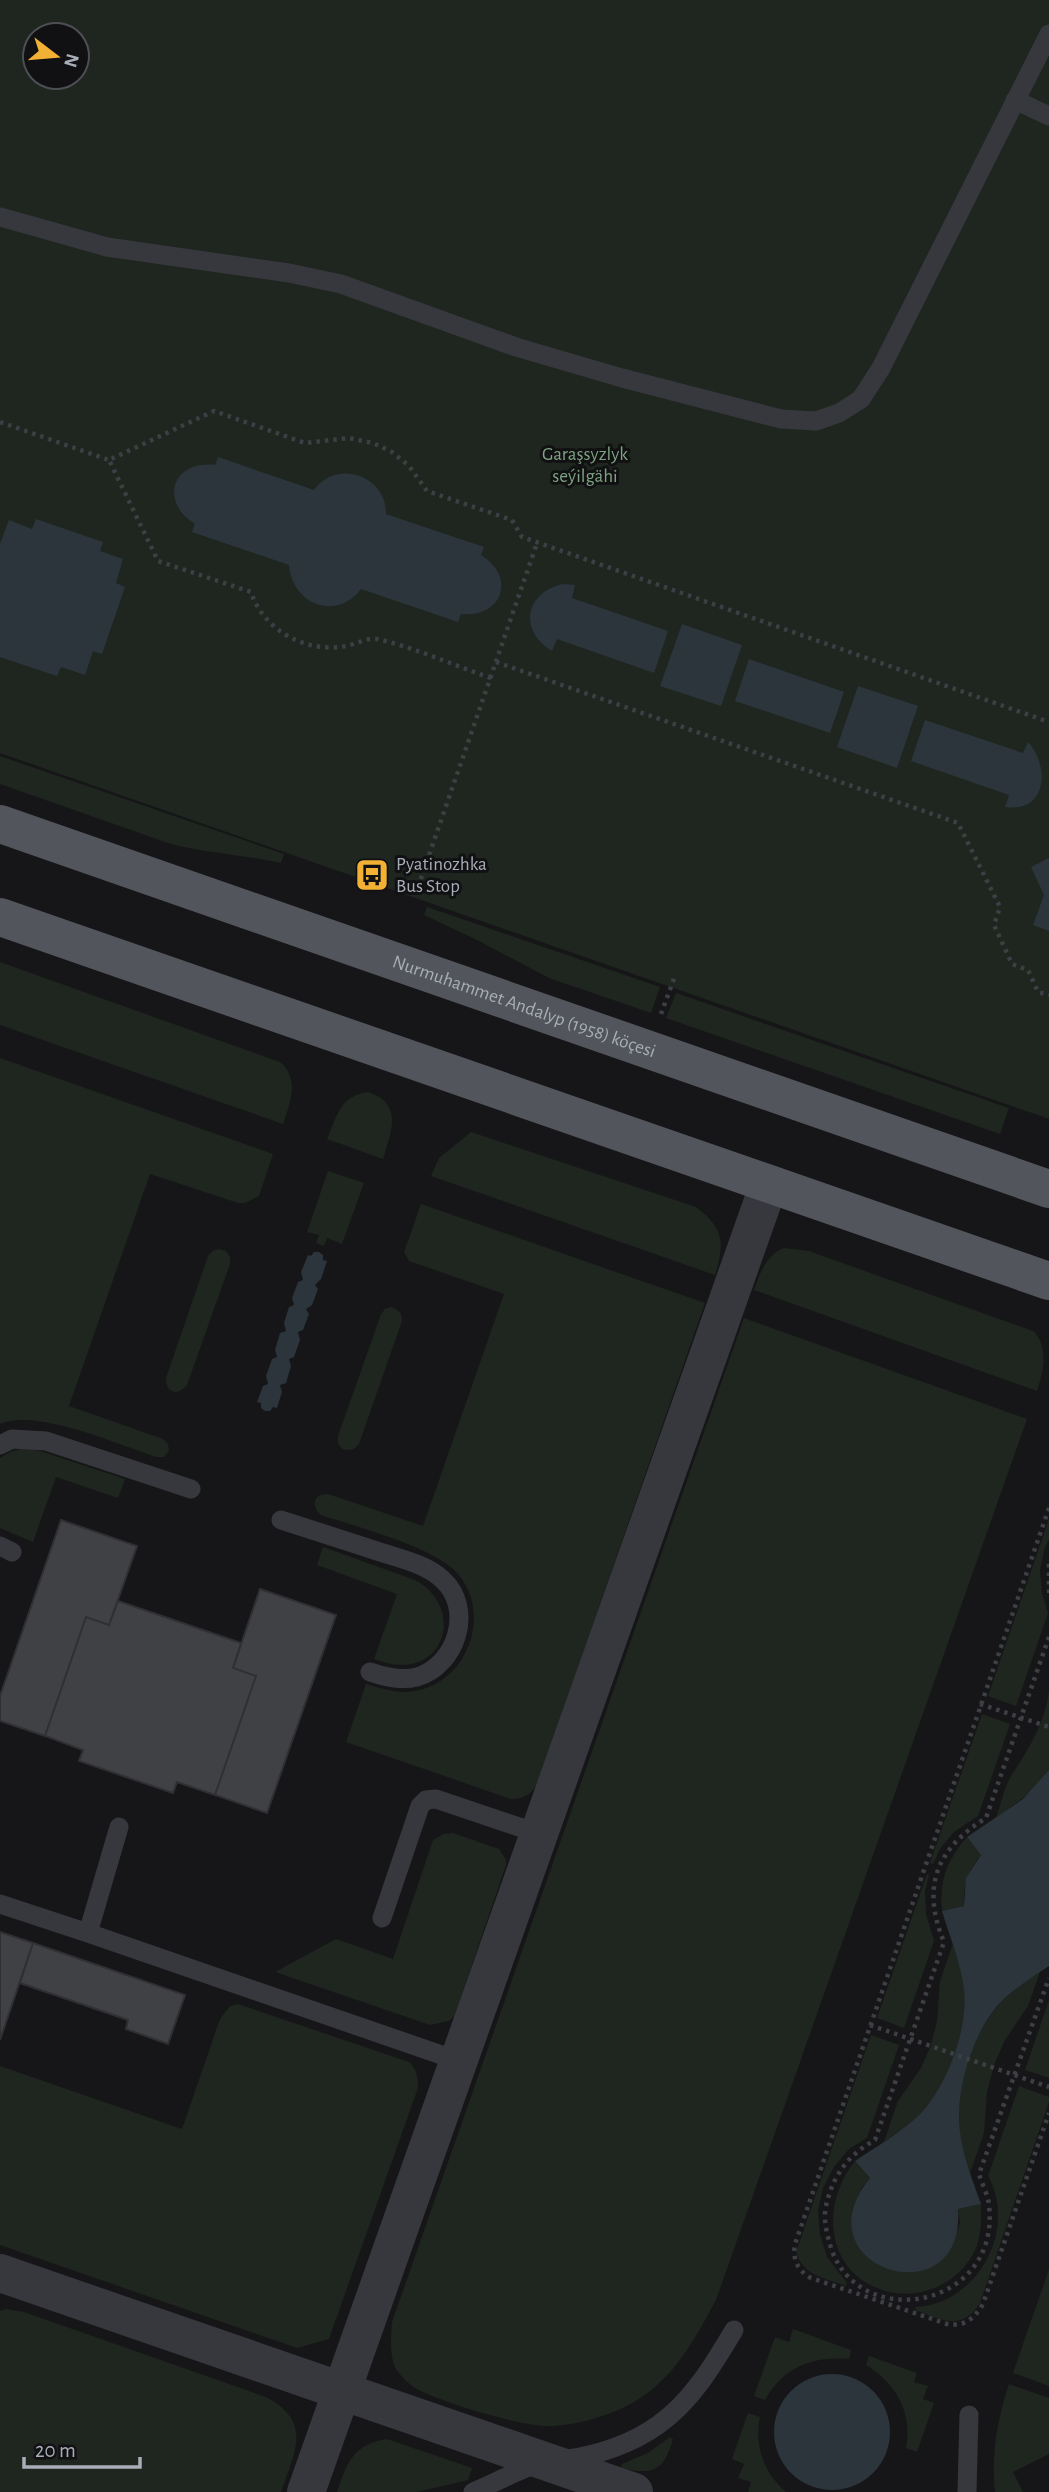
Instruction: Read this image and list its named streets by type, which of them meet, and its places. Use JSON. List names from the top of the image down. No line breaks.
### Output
{"streets":{"main road":["Nurmuhammet Andalyp (1958) köçesi"]},"parks":["Garaşsyzlyk seýilgähi"],"places":{"bus stop":["Pyatinozhka Bus Stop"]},"scale_bar":"20 m","north":"right"}
